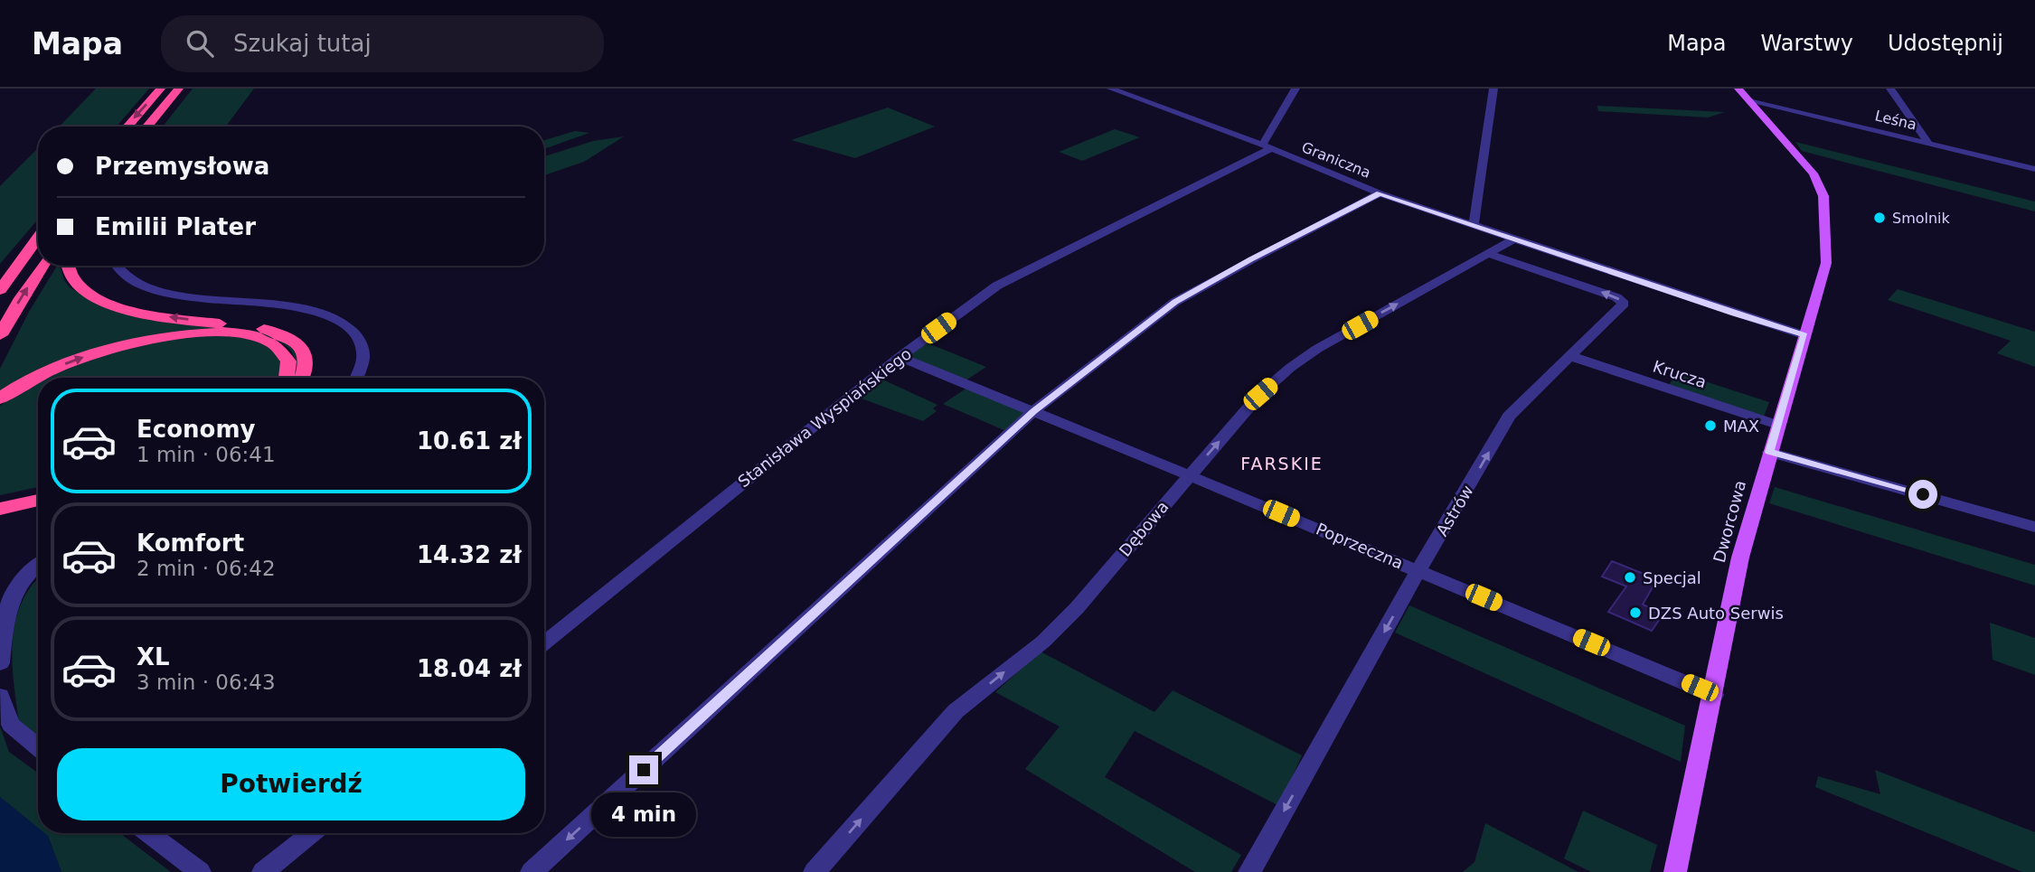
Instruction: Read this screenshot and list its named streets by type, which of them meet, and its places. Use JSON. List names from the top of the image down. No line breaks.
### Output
{"streets":{"main road":["Dworcowa"],"street":["Leśna","Graniczna","Krucza","Stanisława Wyspiańskiego","Astrów","Dębowa","Poprzeczna"]},"crossings":[["Leśna","Dworcowa"],["Graniczna","Stanisława Wyspiańskiego"],["Graniczna","Dworcowa"],["Graniczna","Dębowa"],["Krucza","Astrów"],["Krucza","Dworcowa"],["Stanisława Wyspiańskiego","Poprzeczna"],["Astrów","Dębowa"],["Astrów","Poprzeczna"],["Dworcowa","Poprzeczna"],["Dębowa","Poprzeczna"]],"districts":["FARSKIE"],"places":["Smolnik","MAX","Specjal","DZS Auto Serwis"],"page":{"header":"Mapa","search":"Szukaj tutaj","nav":["Mapa","Warstwy","Udostępnij"],"banner":["Przemysłowa","Emilii Plater"],"list":[{"name":"Economy","note":"1 min · 06:41","value":"10.61 zł"},{"name":"Komfort","note":"2 min · 06:42","value":"14.32 zł"},{"name":"XL","note":"3 min · 06:43","value":"18.04 zł"}],"buttons":"Potwierdź","bubble":"4 min"}}
